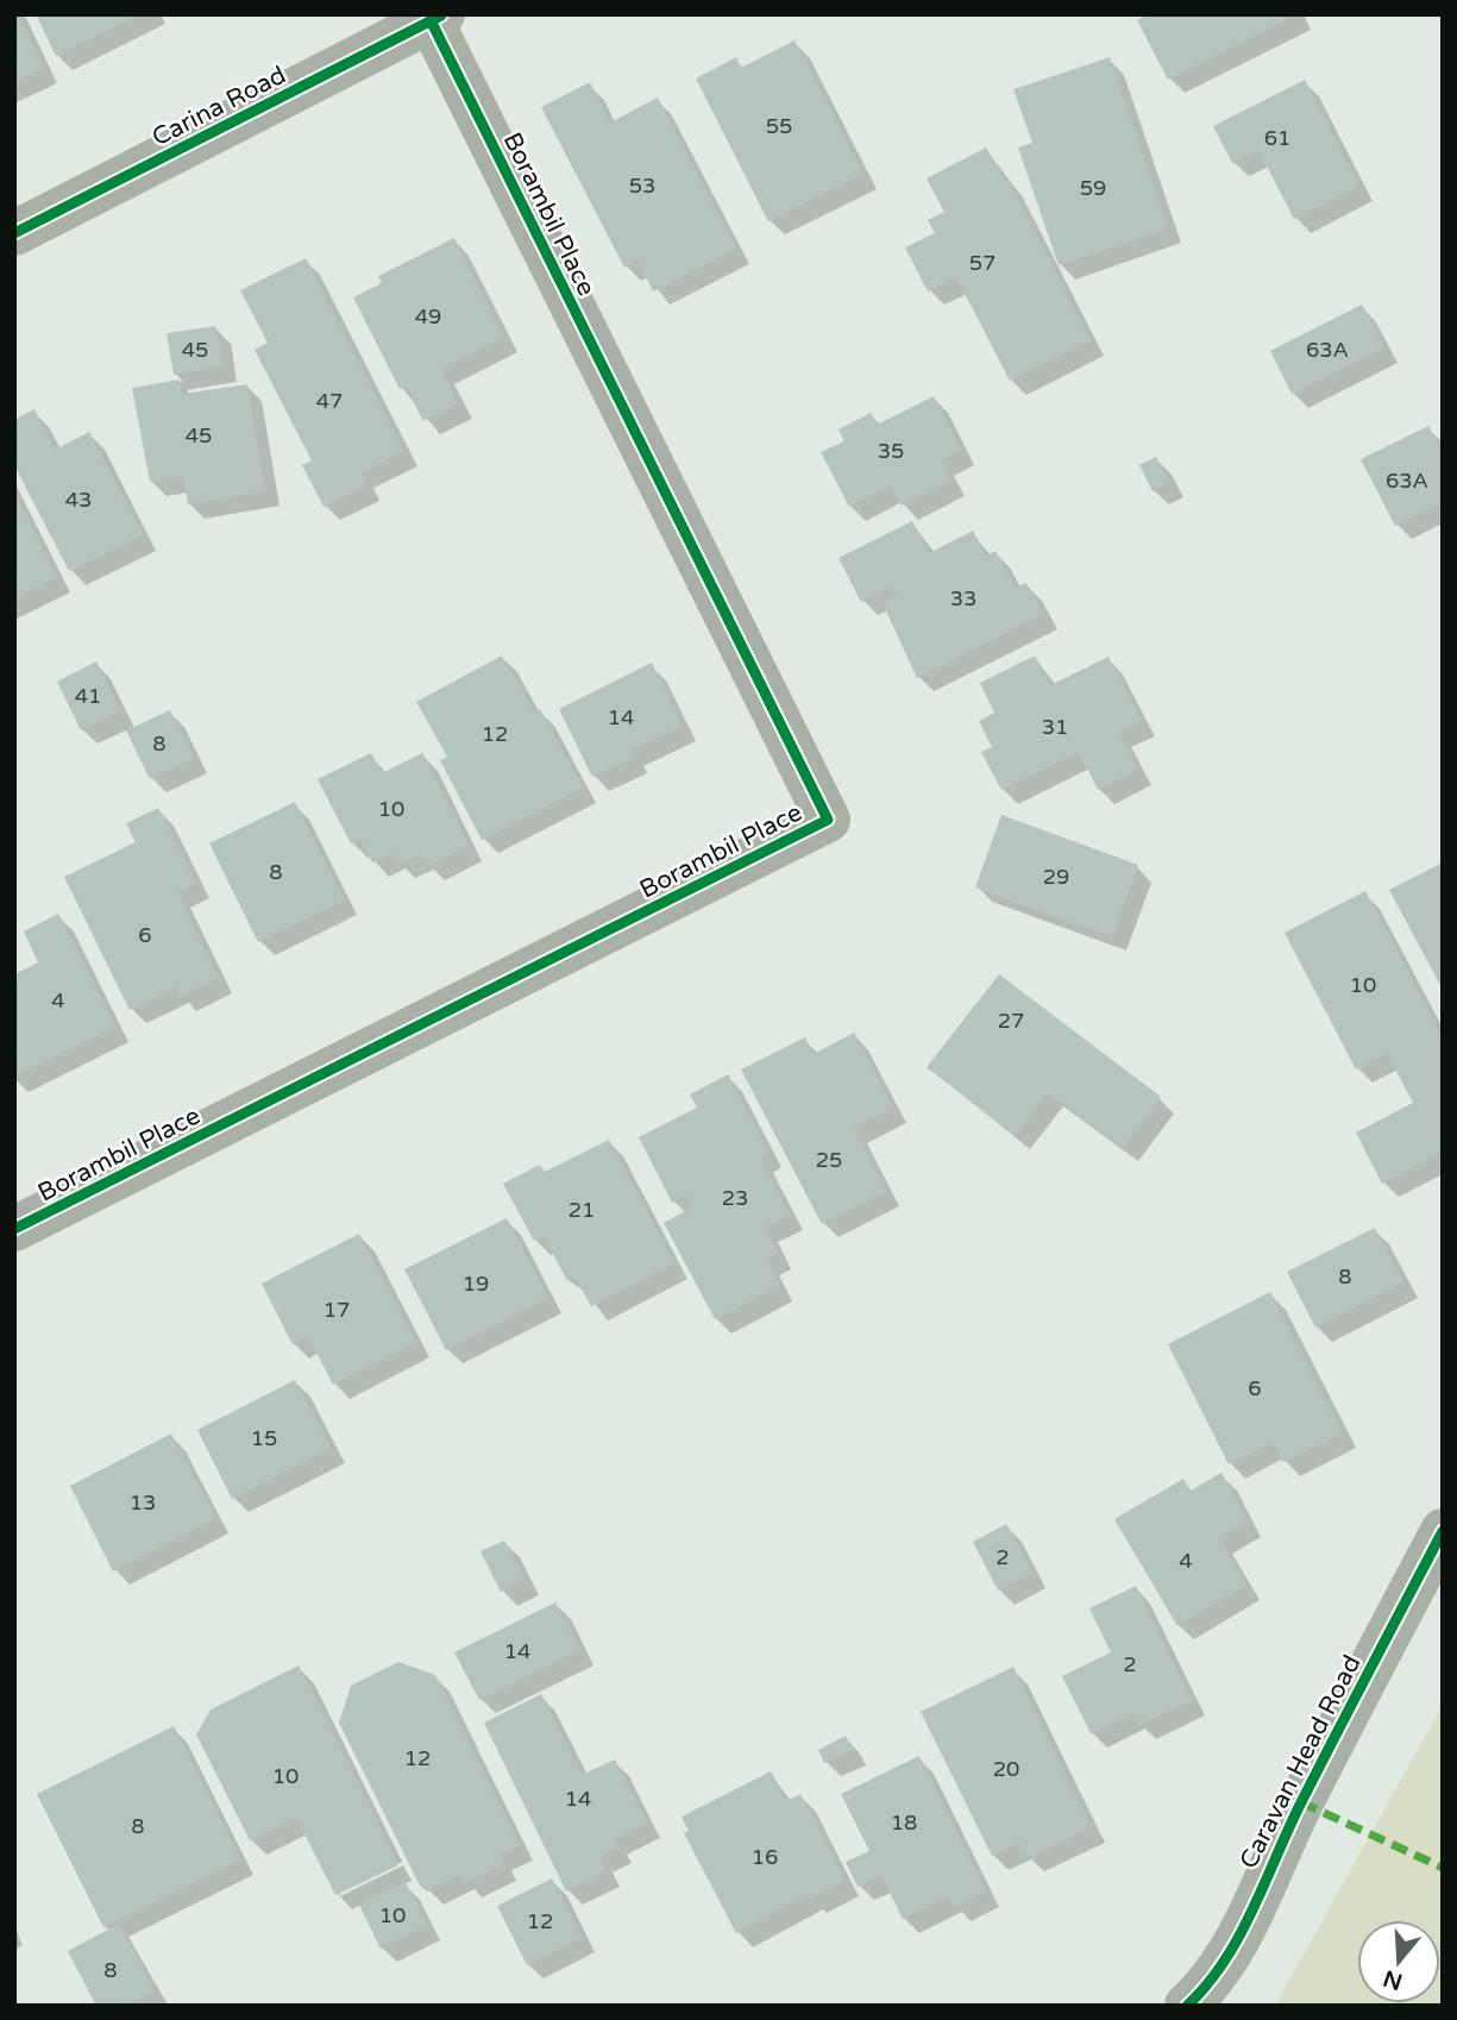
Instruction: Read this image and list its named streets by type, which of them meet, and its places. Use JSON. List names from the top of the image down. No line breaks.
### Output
{"streets":{"street":["Carina Road","Borambil Place","Caravan Head Road"]},"crossings":[["Carina Road","Borambil Place"]],"house_numbers":["55","61","53","59","57","49","45","63A","47","45","35","63A","43","33","41","14","31","12","8","10","8","29","6","10","4","27","25","23","21","8","19","17","6","15","13","2","4","14","2","12","20","10","14","18","8","16","10","12","8"],"north":"bottom"}
